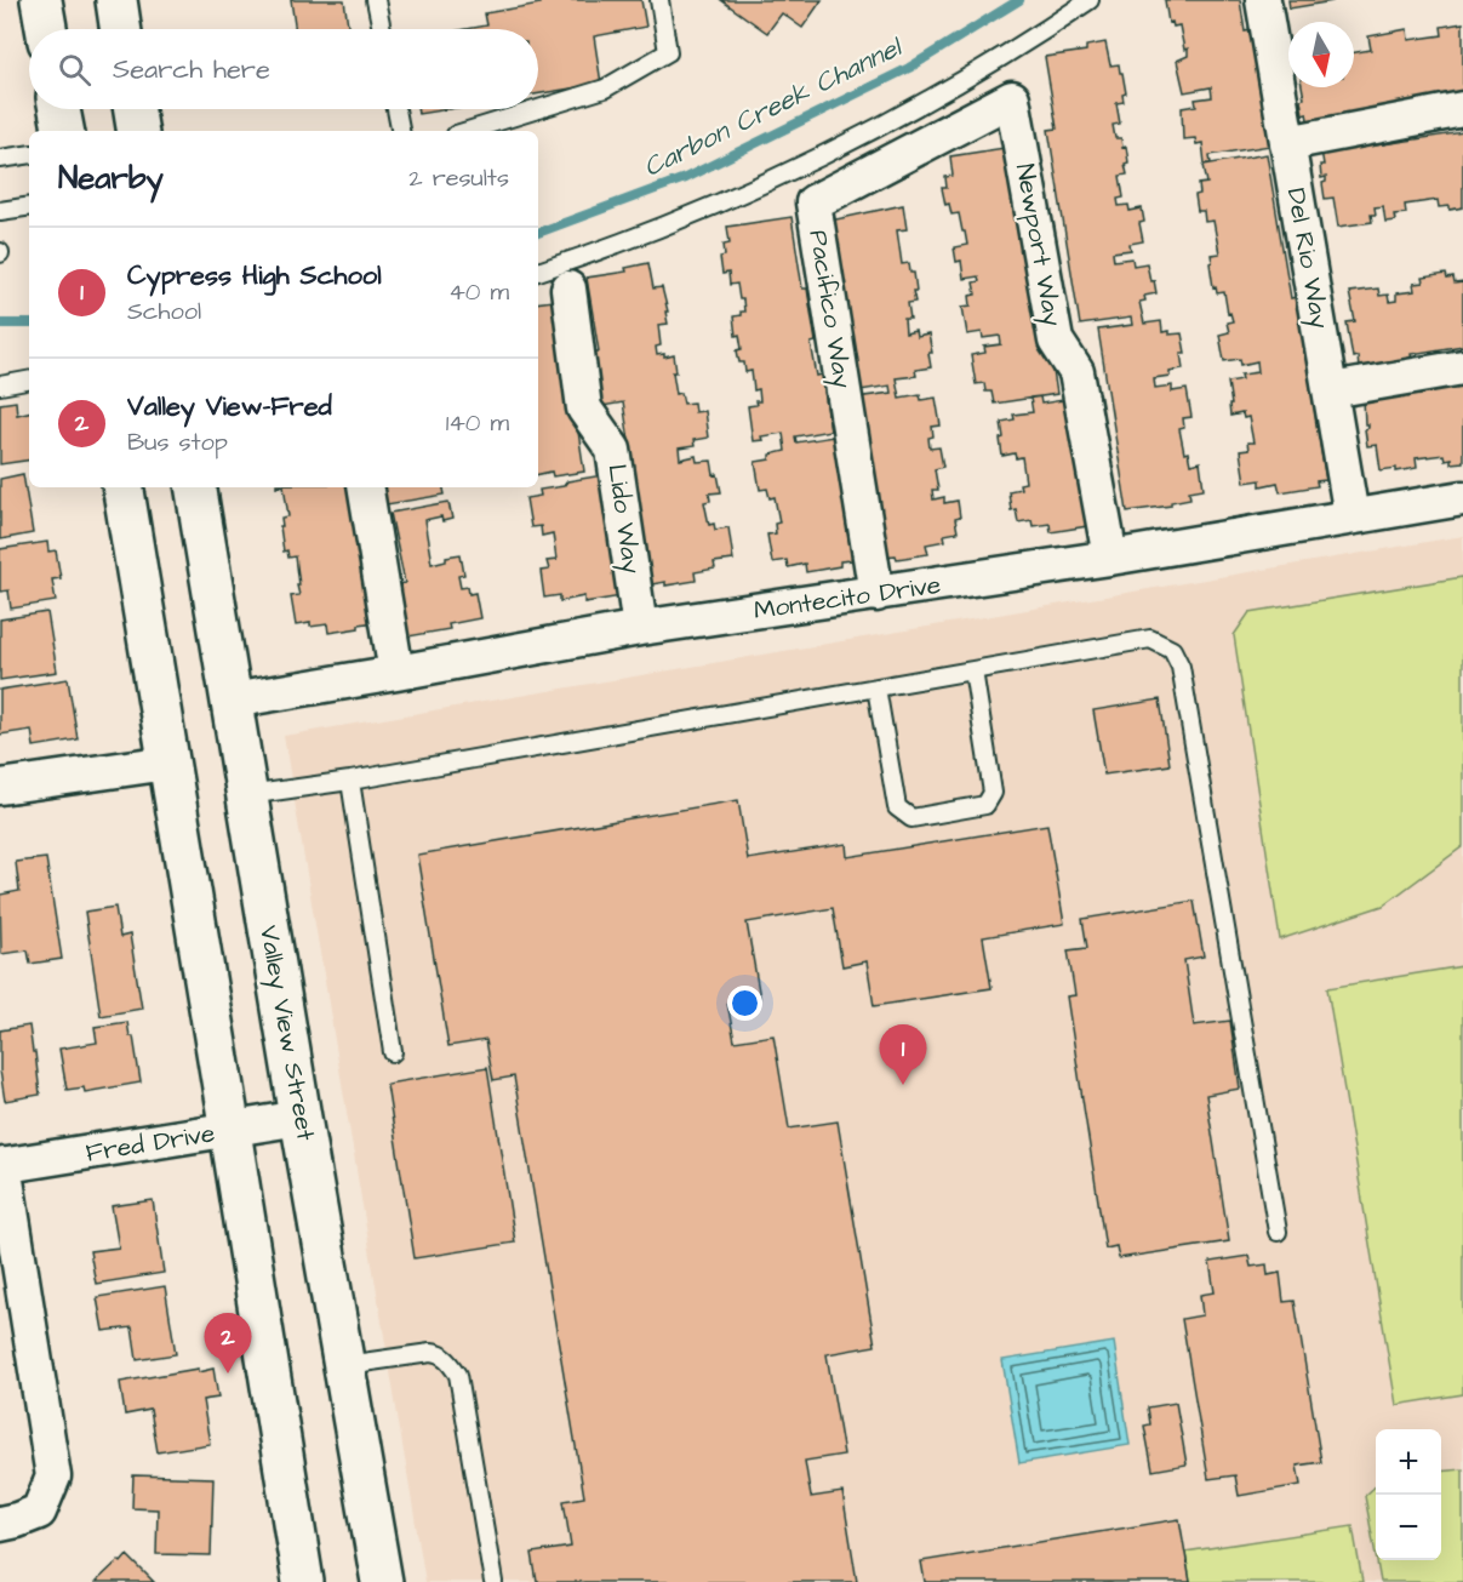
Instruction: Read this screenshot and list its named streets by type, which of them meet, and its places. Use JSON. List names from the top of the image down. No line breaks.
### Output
{"streets":{"main road":["Valley View Street"],"street":["Newport Way","Del Rio Way","Pacifico Way","Lido Way","Montecito Drive","Fred Drive"]},"crossings":[["Newport Way","Pacifico Way"],["Newport Way","Montecito Drive"],["Del Rio Way","Montecito Drive"],["Pacifico Way","Montecito Drive"],["Lido Way","Montecito Drive"],["Montecito Drive","Valley View Street"],["Valley View Street","Fred Drive"]],"water":["Carbon Creek Channel"],"north":"bottom","page":{"search":"Search here","heading":["Nearby","2 results"],"list":[{"mark":"1","name":"Cypress High School","note":"School","value":"40 m"},{"mark":"2","name":"Valley View-Fred","note":"Bus stop","value":"140 m"}],"pins":["1","2"],"map_buttons":["+","−"]}}
